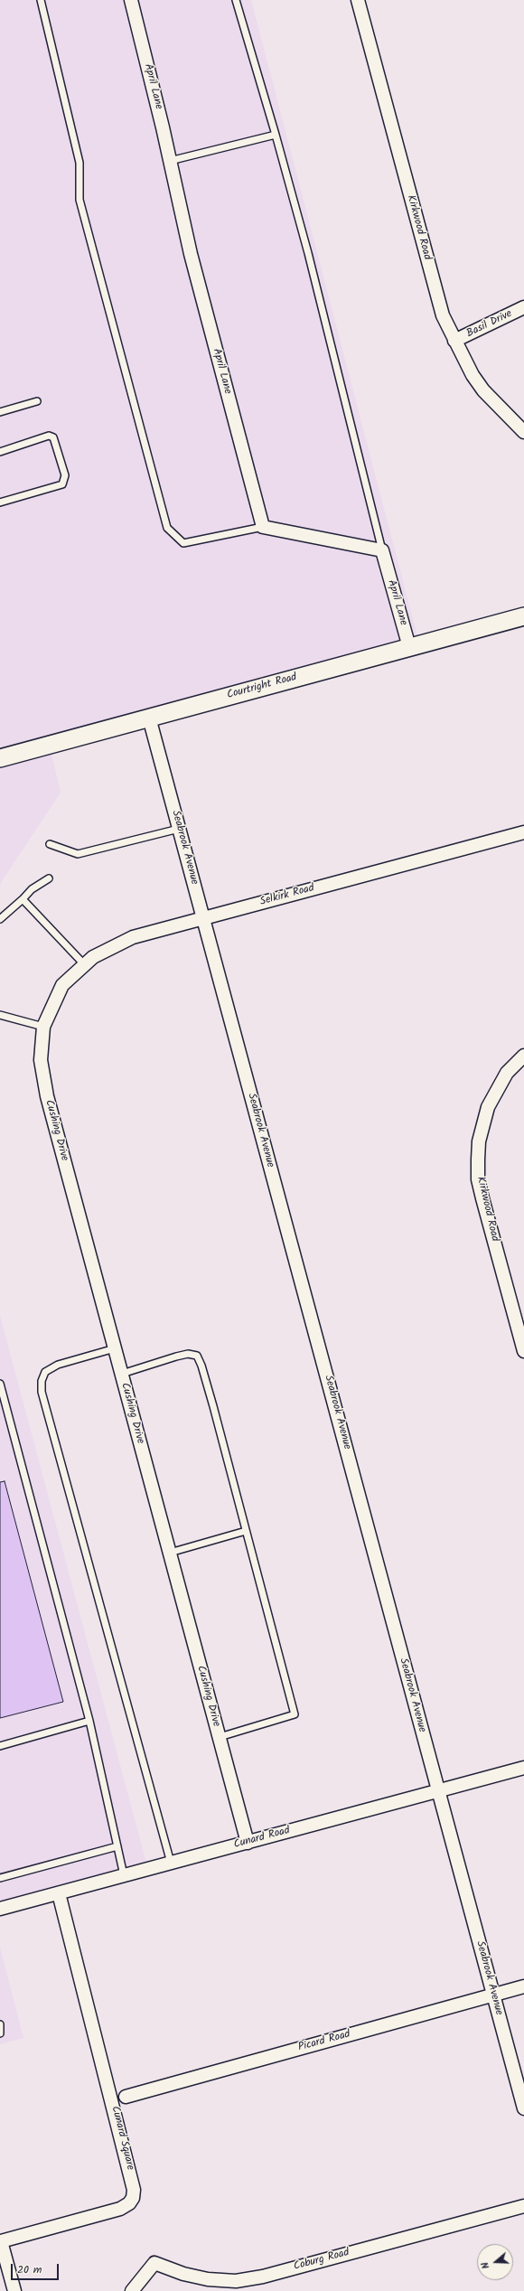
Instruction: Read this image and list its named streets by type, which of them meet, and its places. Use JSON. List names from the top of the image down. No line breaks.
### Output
{"streets":{"street":["April Lane","Kirkwood Road","Basil Drive","Courtright Road","Seabrook Avenue","Selkirk Road","Cushing Drive","Cunard Road","Picard Road","Cunard Square","Coburg Road"]},"crossings":[["April Lane","Courtright Road"],["Kirkwood Road","Basil Drive"],["Courtright Road","Seabrook Avenue"],["Seabrook Avenue","Selkirk Road"],["Seabrook Avenue","Cunard Road"],["Seabrook Avenue","Picard Road"],["Selkirk Road","Cushing Drive"],["Cushing Drive","Cunard Road"],["Cunard Road","Cunard Square"]],"scale_bar":"20 m","north":"left"}
